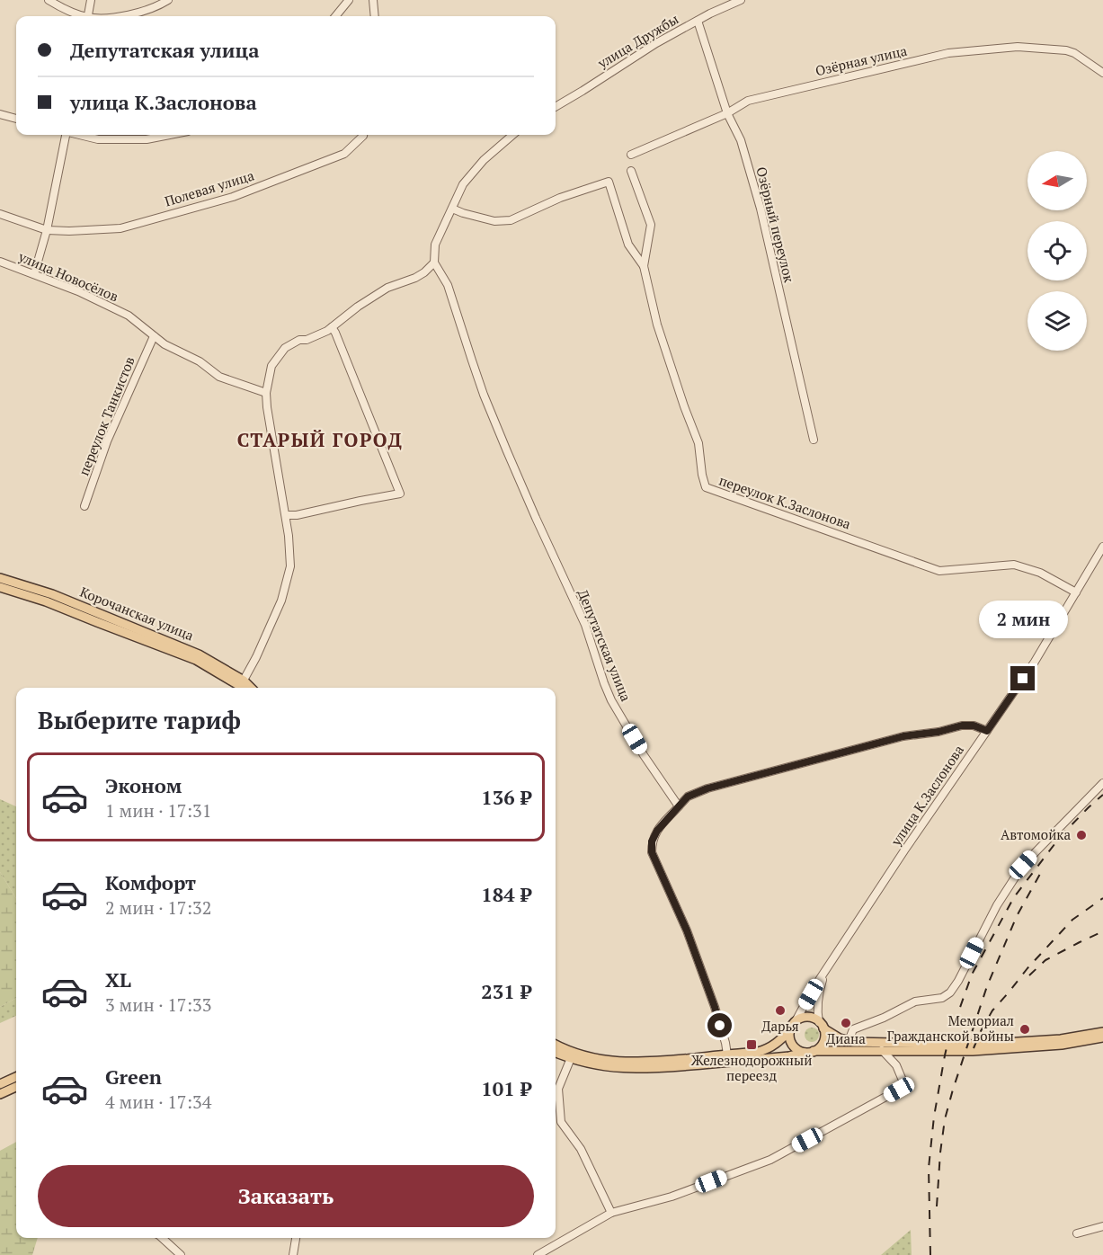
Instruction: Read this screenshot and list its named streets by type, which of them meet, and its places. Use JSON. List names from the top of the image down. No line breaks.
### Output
{"streets":{"main road":["Корочанская улица"],"street":["улица Дружбы","Озёрная улица","Полевая улица","Озёрный переулок","улица Новосёлов","переулок Танкистов","переулок К.Заслонова","Депутатская улица","улица К.Заслонова"]},"crossings":[["улица Дружбы","Озёрный переулок"],["Озёрная улица","Озёрный переулок"],["улица Новосёлов","переулок Танкистов"],["переулок К.Заслонова","улица К.Заслонова"]],"districts":["СТАРЫЙ ГОРОД"],"places":{"other":["Автомойка","Дарья","Диана","Мемориал Гражданской войны"],"transit":["Железнодорожный переезд"]},"north":"left","page":{"banner":["Депутатская улица","улица К.Заслонова"],"bubble":"2 мин","heading":"Выберите тариф","list":[{"name":"Эконом","note":"1 мин · 17:31","value":"136 ₽"},{"name":"Комфорт","note":"2 мин · 17:32","value":"184 ₽"},{"name":"XL","note":"3 мин · 17:33","value":"231 ₽"},{"name":"Green","note":"4 мин · 17:34","value":"101 ₽"}],"buttons":"Заказать"}}
